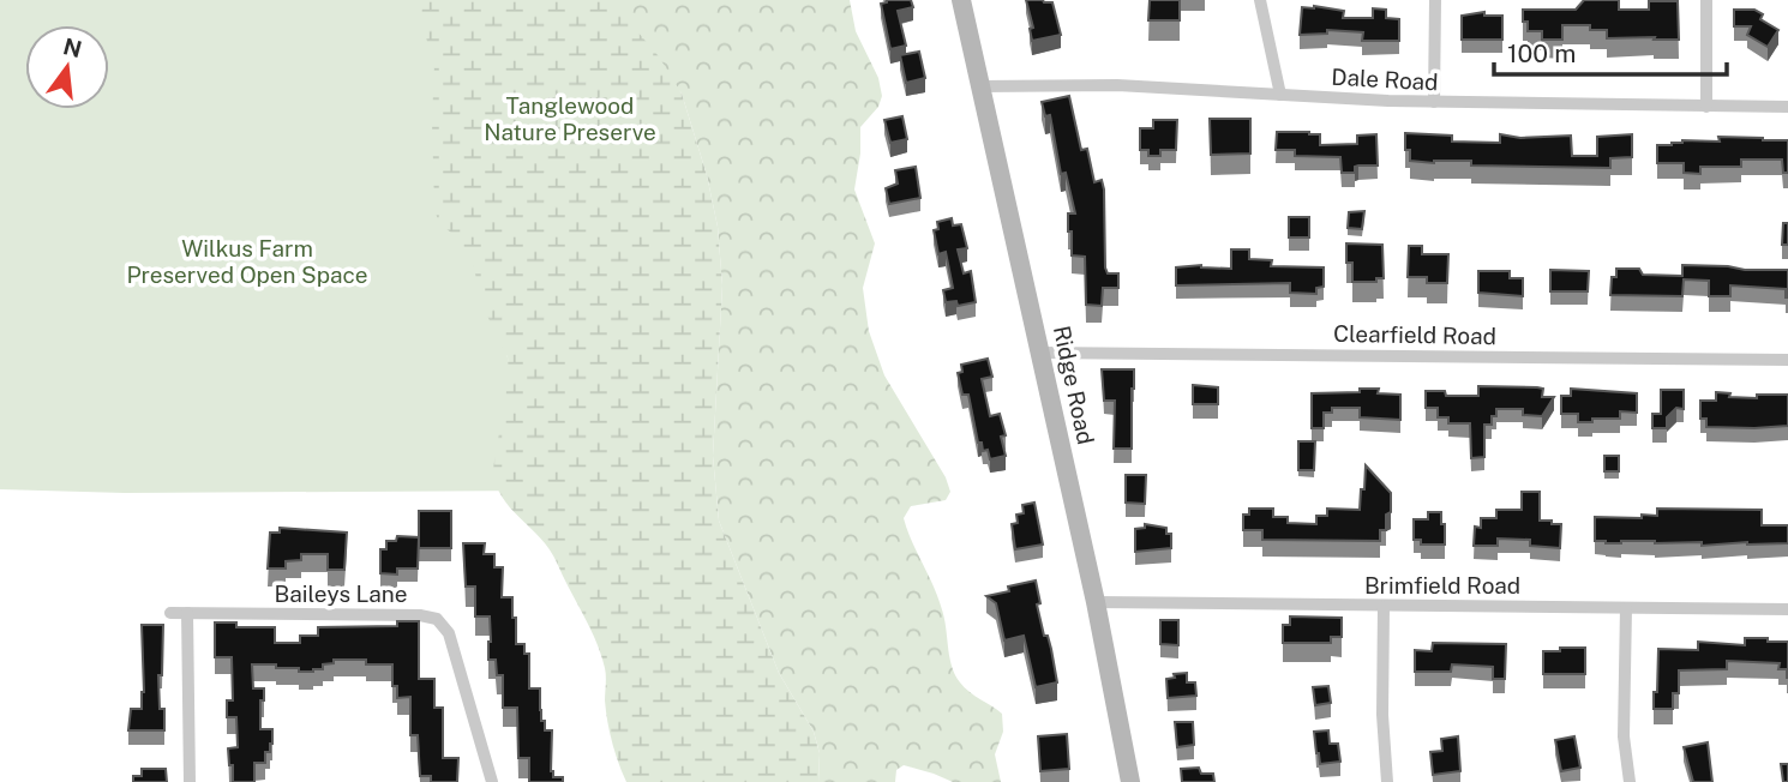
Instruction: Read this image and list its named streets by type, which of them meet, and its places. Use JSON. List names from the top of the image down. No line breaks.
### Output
{"streets":{"street":["Dale Road","Clearfield Road","Ridge Road","Brimfield Road","Baileys Lane"]},"crossings":[["Dale Road","Ridge Road"],["Clearfield Road","Ridge Road"],["Ridge Road","Brimfield Road"]],"parks":["Tanglewood Nature Preserve","Wilkus Farm Preserved Open Space"],"scale_bar":"100 m","north":"top"}
